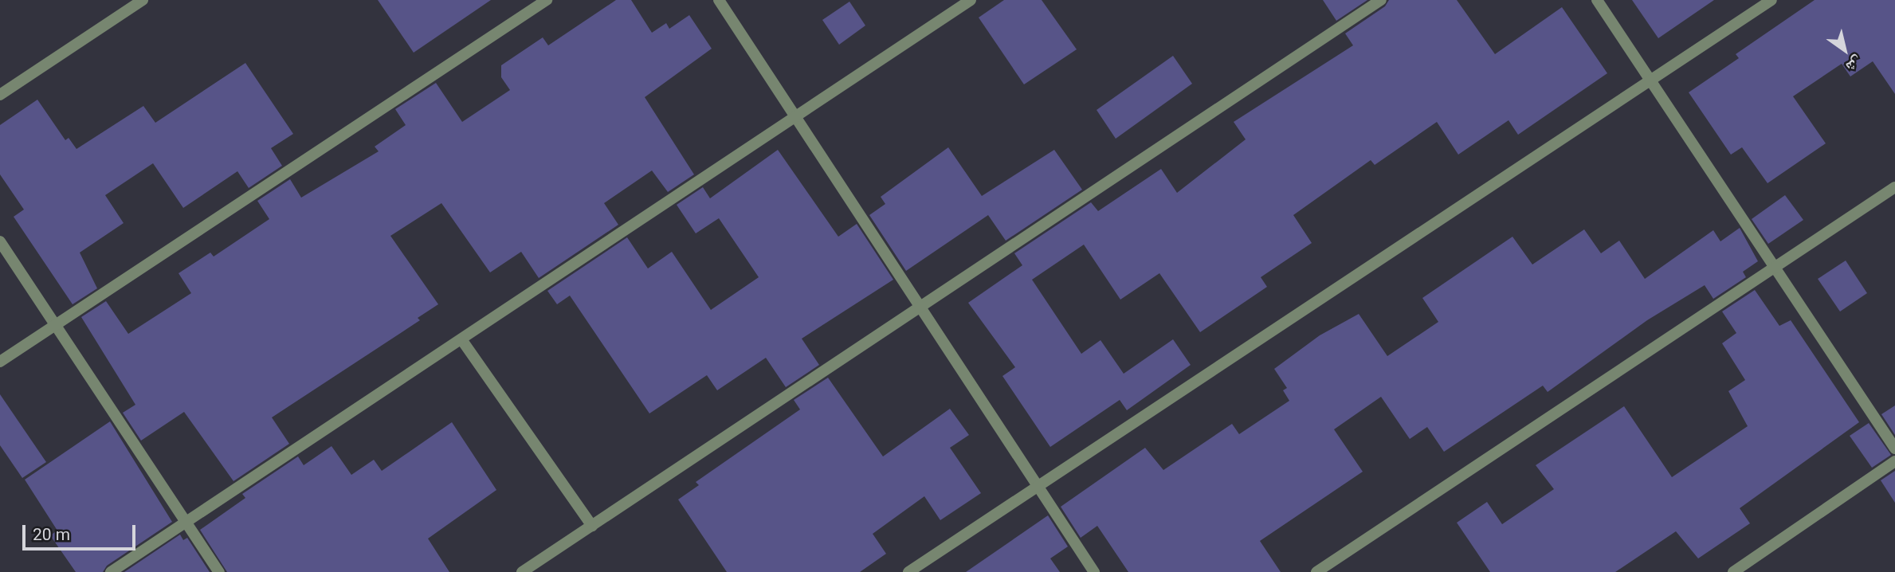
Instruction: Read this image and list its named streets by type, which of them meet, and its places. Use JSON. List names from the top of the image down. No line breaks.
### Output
{"scale_bar":"20 m","north":"bottom right"}
